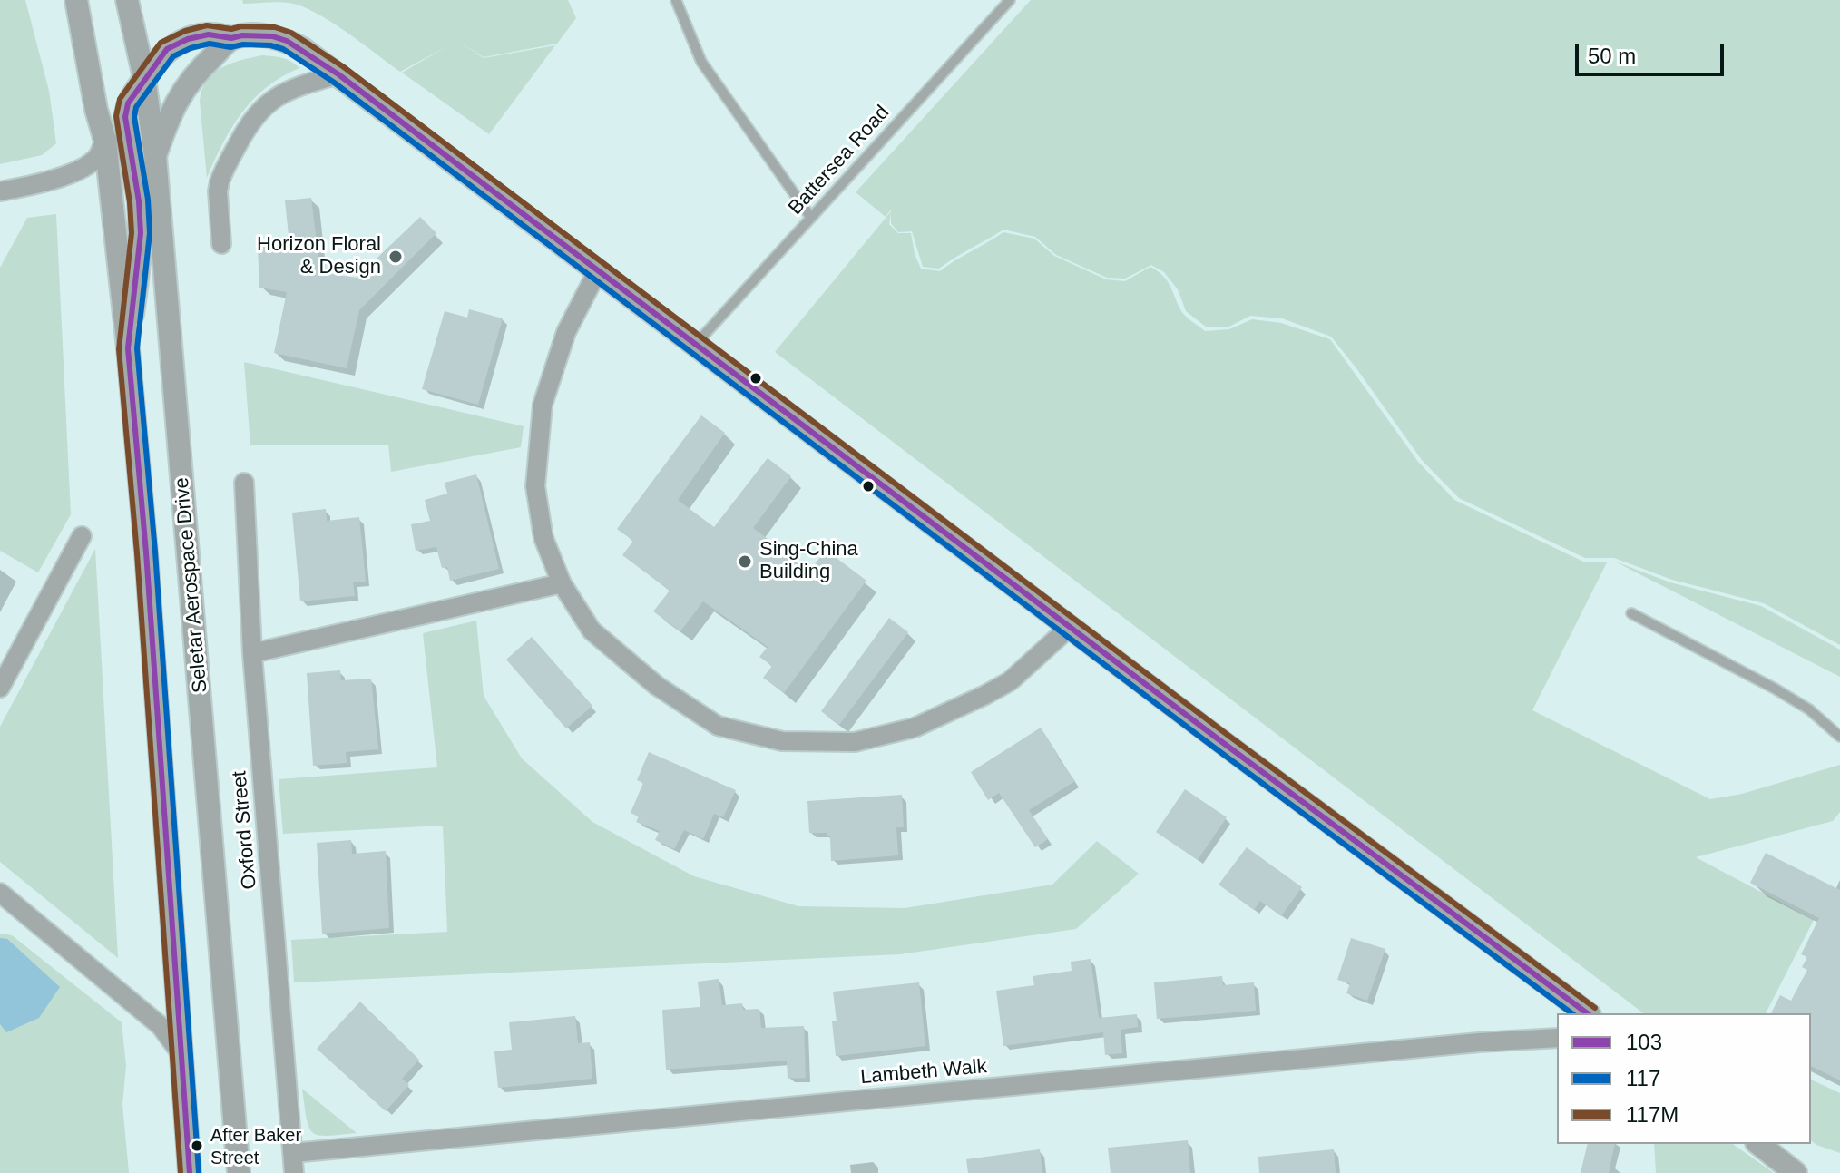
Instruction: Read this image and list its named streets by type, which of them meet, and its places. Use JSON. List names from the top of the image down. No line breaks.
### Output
{"streets":{"street":["Seletar Aerospace Drive","Oxford Street","Lambeth Walk"],"lane":["Battersea Road"]},"crossings":[["Oxford Street","Lambeth Walk"]],"places":["Horizon Floral & Design","Sing-China Building","After Baker Street"],"lines":["transit line 117M","transit line 103","transit line 117"],"legend":["103","117","117M"],"scale_bar":"50 m"}
